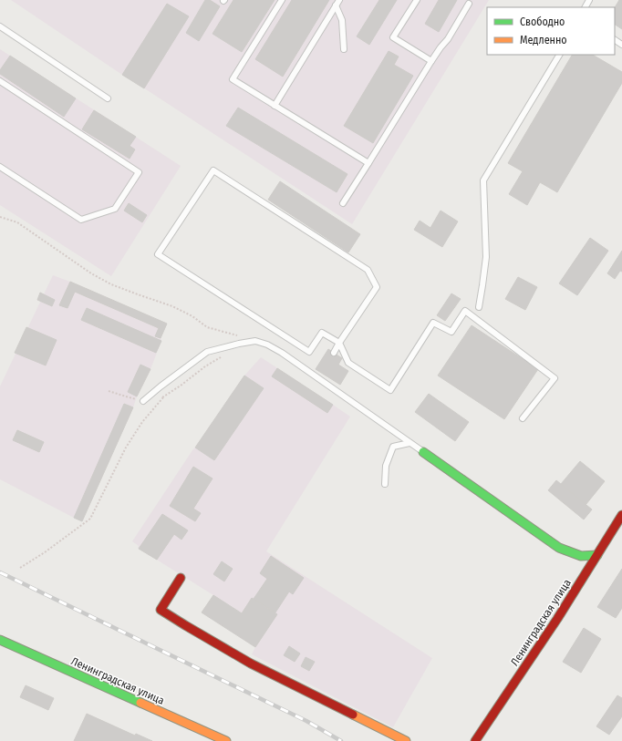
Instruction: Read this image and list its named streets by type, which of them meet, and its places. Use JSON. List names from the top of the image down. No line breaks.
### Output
{"streets":{"street":["Ленинградская улица"]},"legend":["Свободно","Медленно"]}
